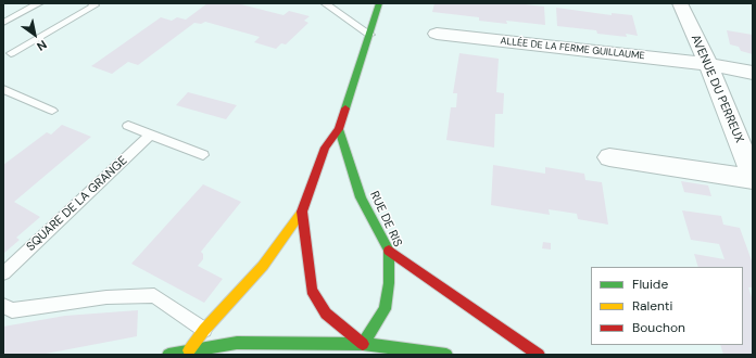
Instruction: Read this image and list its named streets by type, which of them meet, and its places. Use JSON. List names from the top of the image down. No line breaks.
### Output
{"streets":{"main road":["RUE DE RIS"],"street":["ALLÉE DE LA FERME GUILLAUME","AVENUE DU PERREUX"],"lane":["SQUARE DE LA GRANGE"]},"crossings":[["ALLÉE DE LA FERME GUILLAUME","AVENUE DU PERREUX"]],"legend":["Fluide","Ralenti","Bouchon"],"north":"bottom right"}
